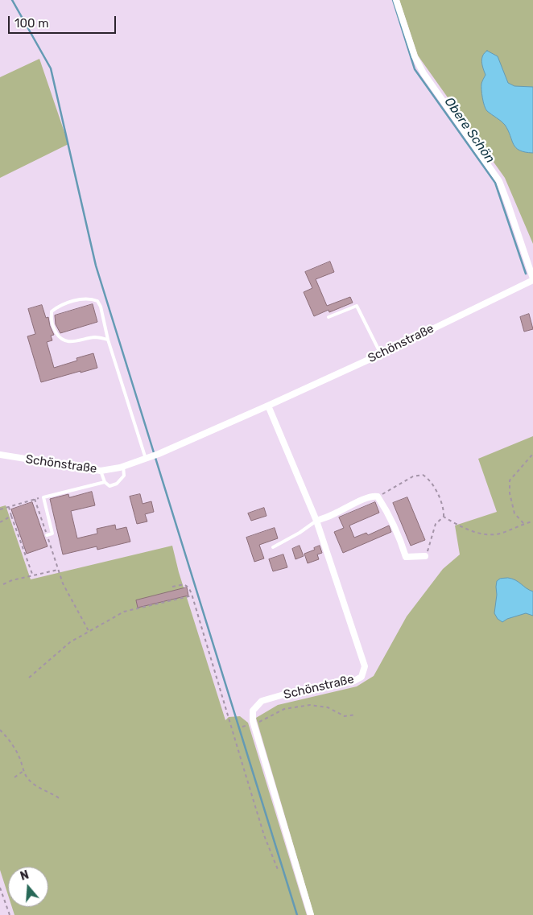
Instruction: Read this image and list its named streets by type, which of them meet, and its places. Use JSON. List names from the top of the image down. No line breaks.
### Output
{"streets":{"street":["Schönstraße"]},"water":["Obere Schön"],"scale_bar":"100 m","north":"top"}
